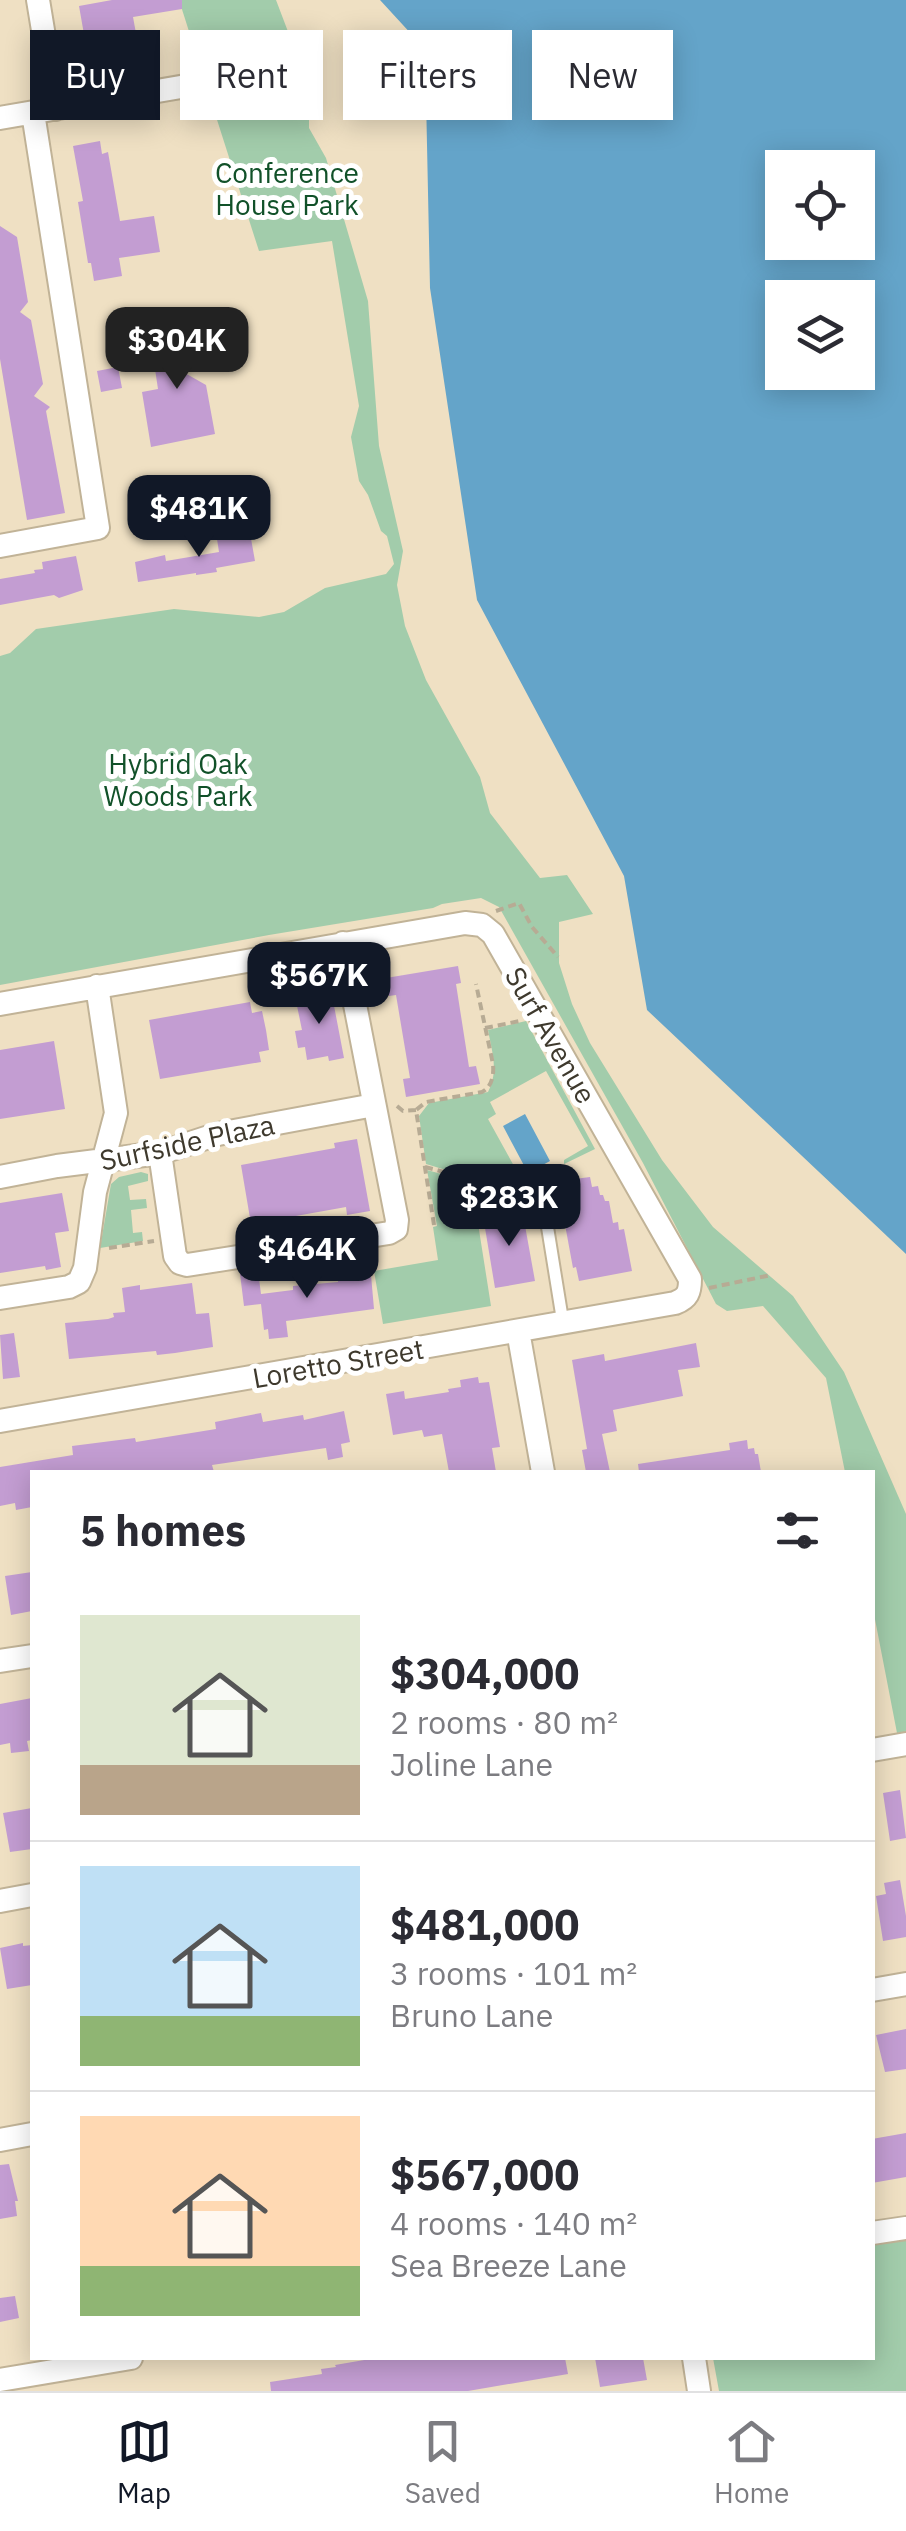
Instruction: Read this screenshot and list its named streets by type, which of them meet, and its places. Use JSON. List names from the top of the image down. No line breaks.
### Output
{"streets":{"street":["Surf Avenue","Surfside Plaza","Loretto Street"]},"crossings":[["Surf Avenue","Loretto Street"]],"parks":["Conference House Park","Hybrid Oak Woods Park"],"page":{"chip":["Buy","Rent","Filters","New"],"price":["$304K","$481K","$567K","$283K","$464K"],"heading":"5 homes","list":[{"name":"$304,000","note":"2 rooms · 80 m² · Joline Lane"},{"name":"$481,000","note":"3 rooms · 101 m² · Bruno Lane"},{"name":"$567,000","note":"4 rooms · 140 m² · Sea Breeze Lane"}],"tabs":["Map","Saved","Home"]}}
